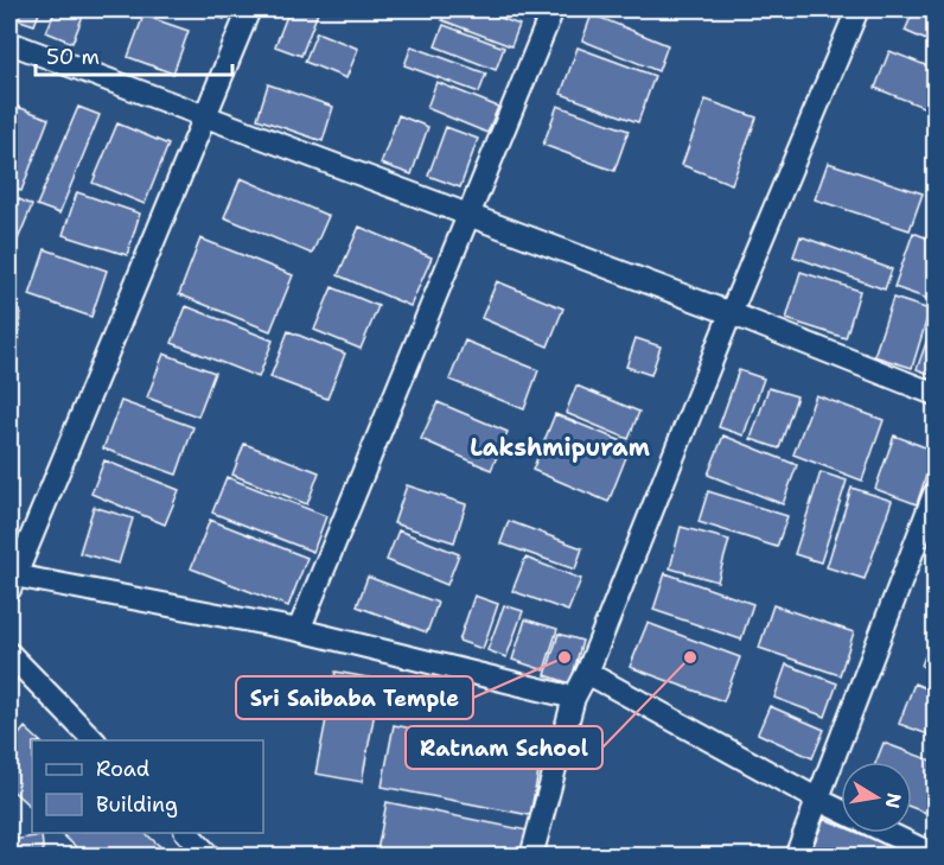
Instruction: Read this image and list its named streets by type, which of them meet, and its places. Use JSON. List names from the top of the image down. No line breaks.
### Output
{"districts":["Lakshmipuram"],"places":["Sri Saibaba Temple","Ratnam School"],"legend":["Road","Building"],"scale_bar":"50 m","north":"right"}
